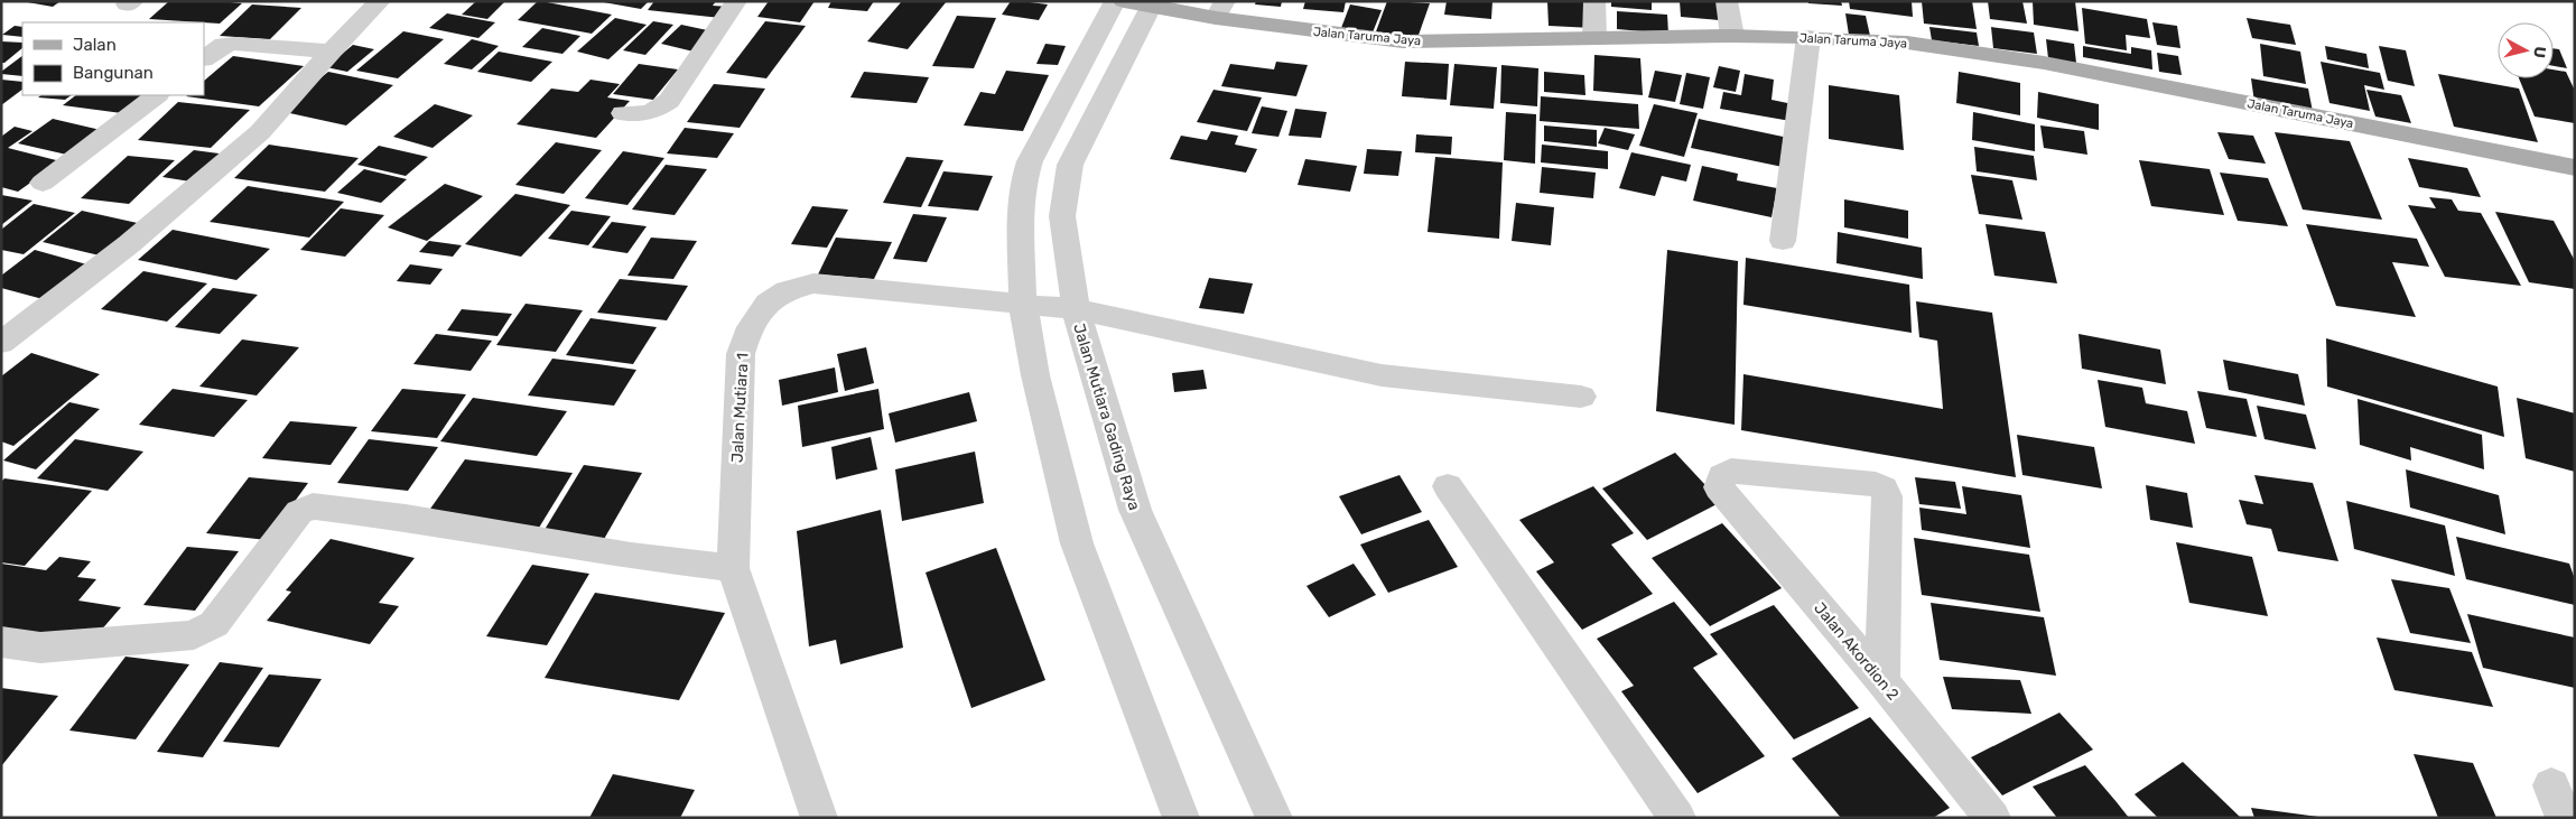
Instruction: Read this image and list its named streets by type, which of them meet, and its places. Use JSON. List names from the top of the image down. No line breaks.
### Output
{"streets":{"main road":["Jalan Taruma Jaya"],"street":["Jalan Mutiara 1","Jalan Mutiara Gading Raya","Jalan Akordion 2"]},"crossings":[["Jalan Taruma Jaya","Jalan Mutiara Gading Raya"],["Jalan Mutiara 1","Jalan Mutiara Gading Raya"]],"legend":["Jalan","Bangunan"],"north":"right"}
